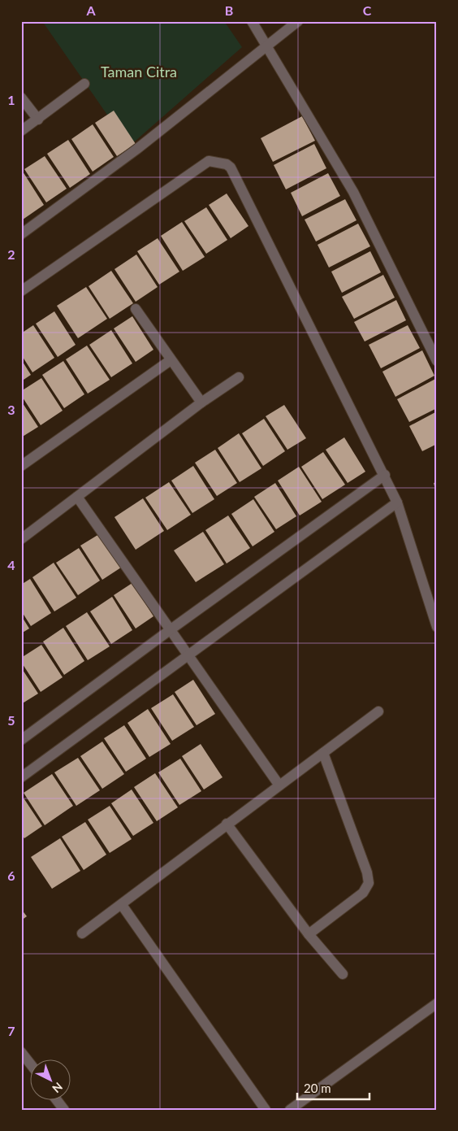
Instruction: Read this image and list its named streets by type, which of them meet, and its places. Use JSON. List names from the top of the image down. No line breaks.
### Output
{"parks":["Taman Citra"],"scale_bar":"20 m","north":"bottom right","grid":{"columns":["A","B","C"],"rows":["1","2","3","4","5","6","7"]}}
